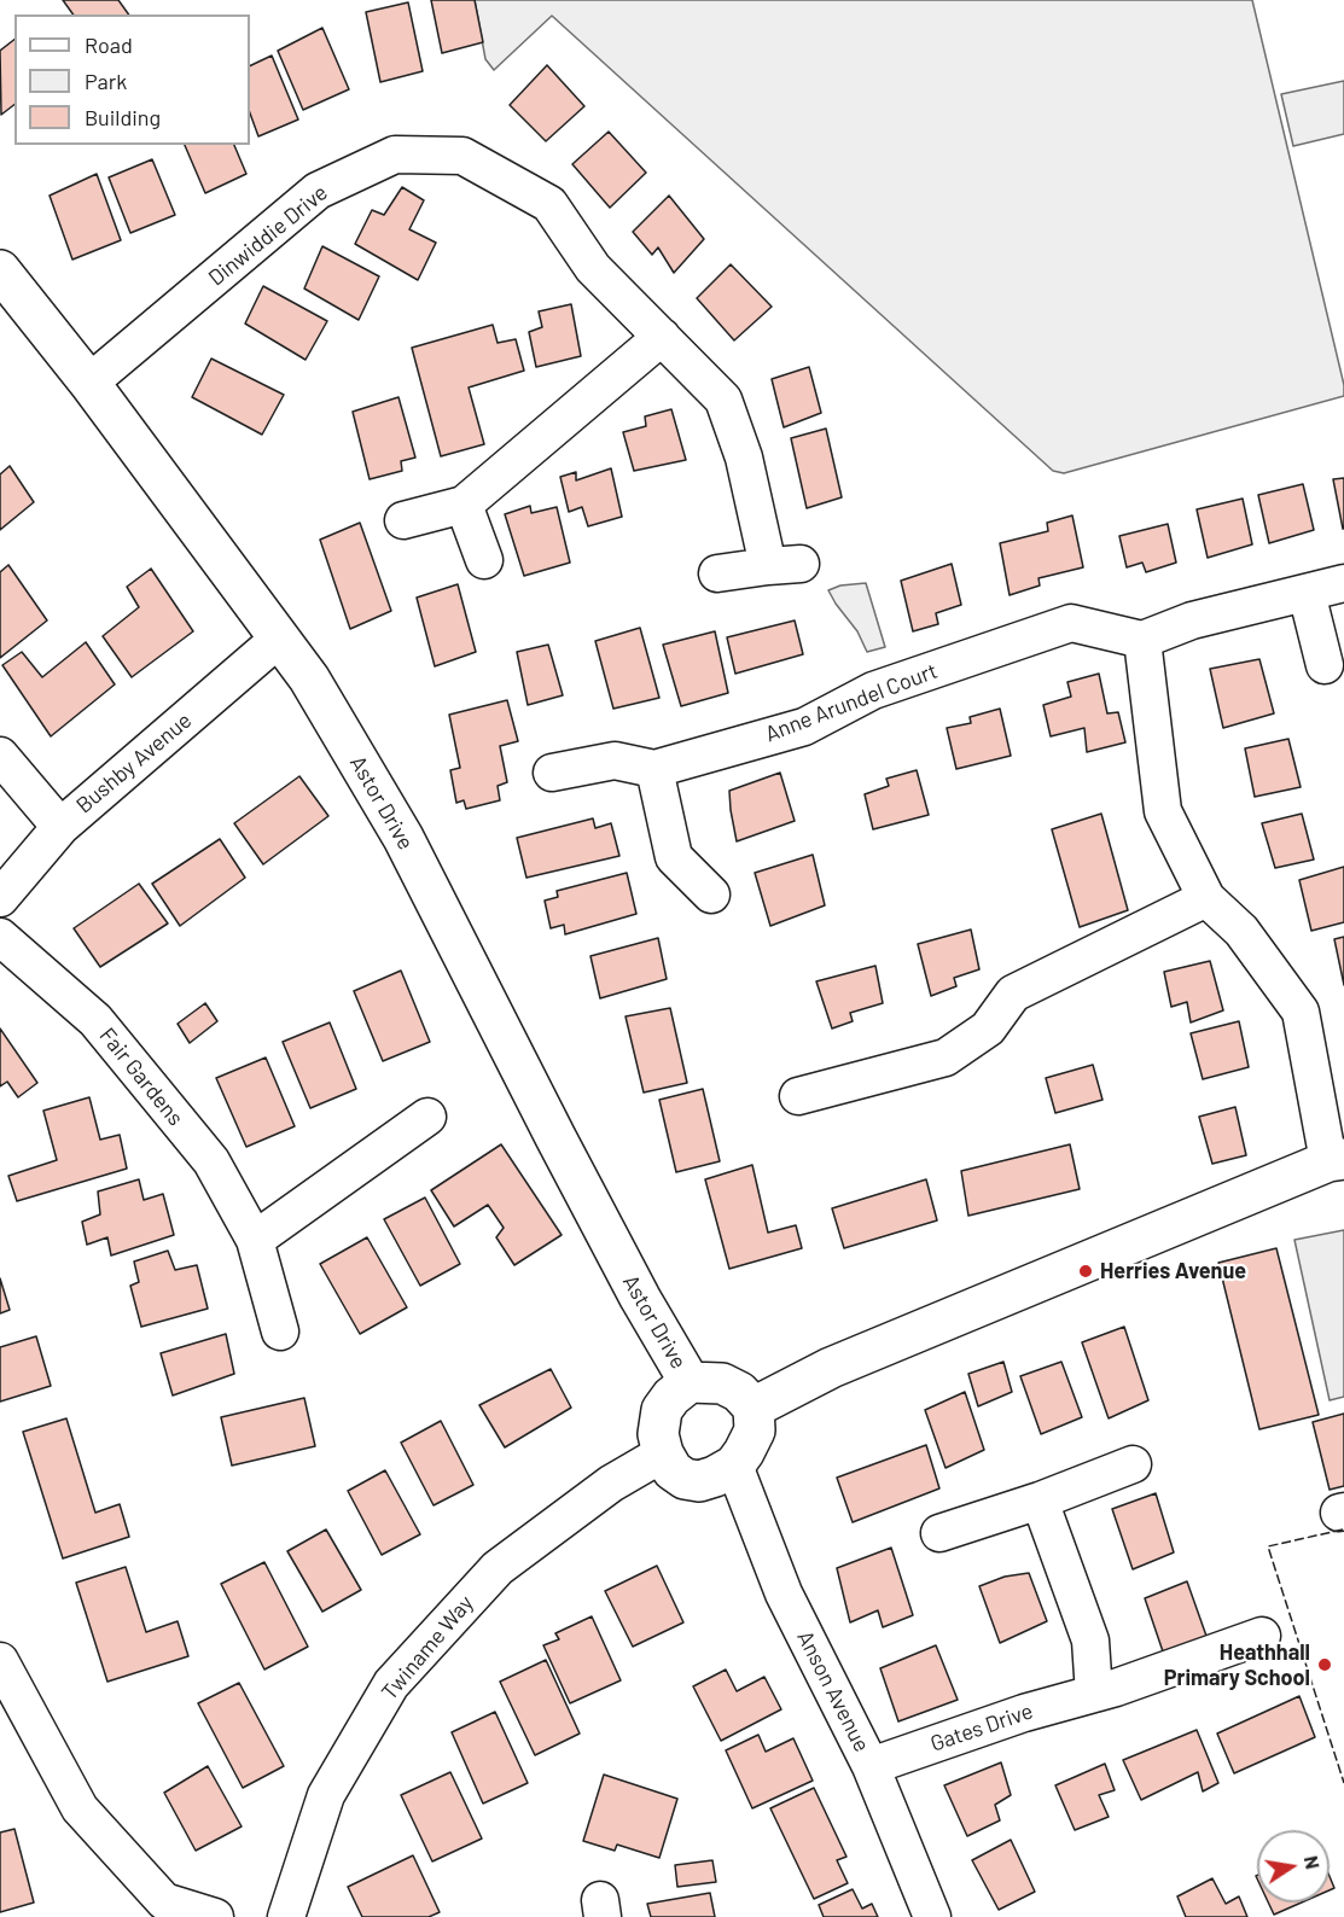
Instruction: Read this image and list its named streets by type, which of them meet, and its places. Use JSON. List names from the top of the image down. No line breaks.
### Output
{"streets":{"street":["Dinwiddie Drive","Anne Arundel Court","Bushby Avenue","Astor Drive","Fair Gardens","Twiname Way","Anson Avenue","Gates Drive"]},"crossings":[["Dinwiddie Drive","Astor Drive"],["Bushby Avenue","Astor Drive"],["Astor Drive","Twiname Way"],["Astor Drive","Anson Avenue"],["Twiname Way","Anson Avenue"],["Anson Avenue","Gates Drive"]],"places":["Herries Avenue","Heathhall Primary School"],"legend":["Road","Park","Building"],"north":"right"}
